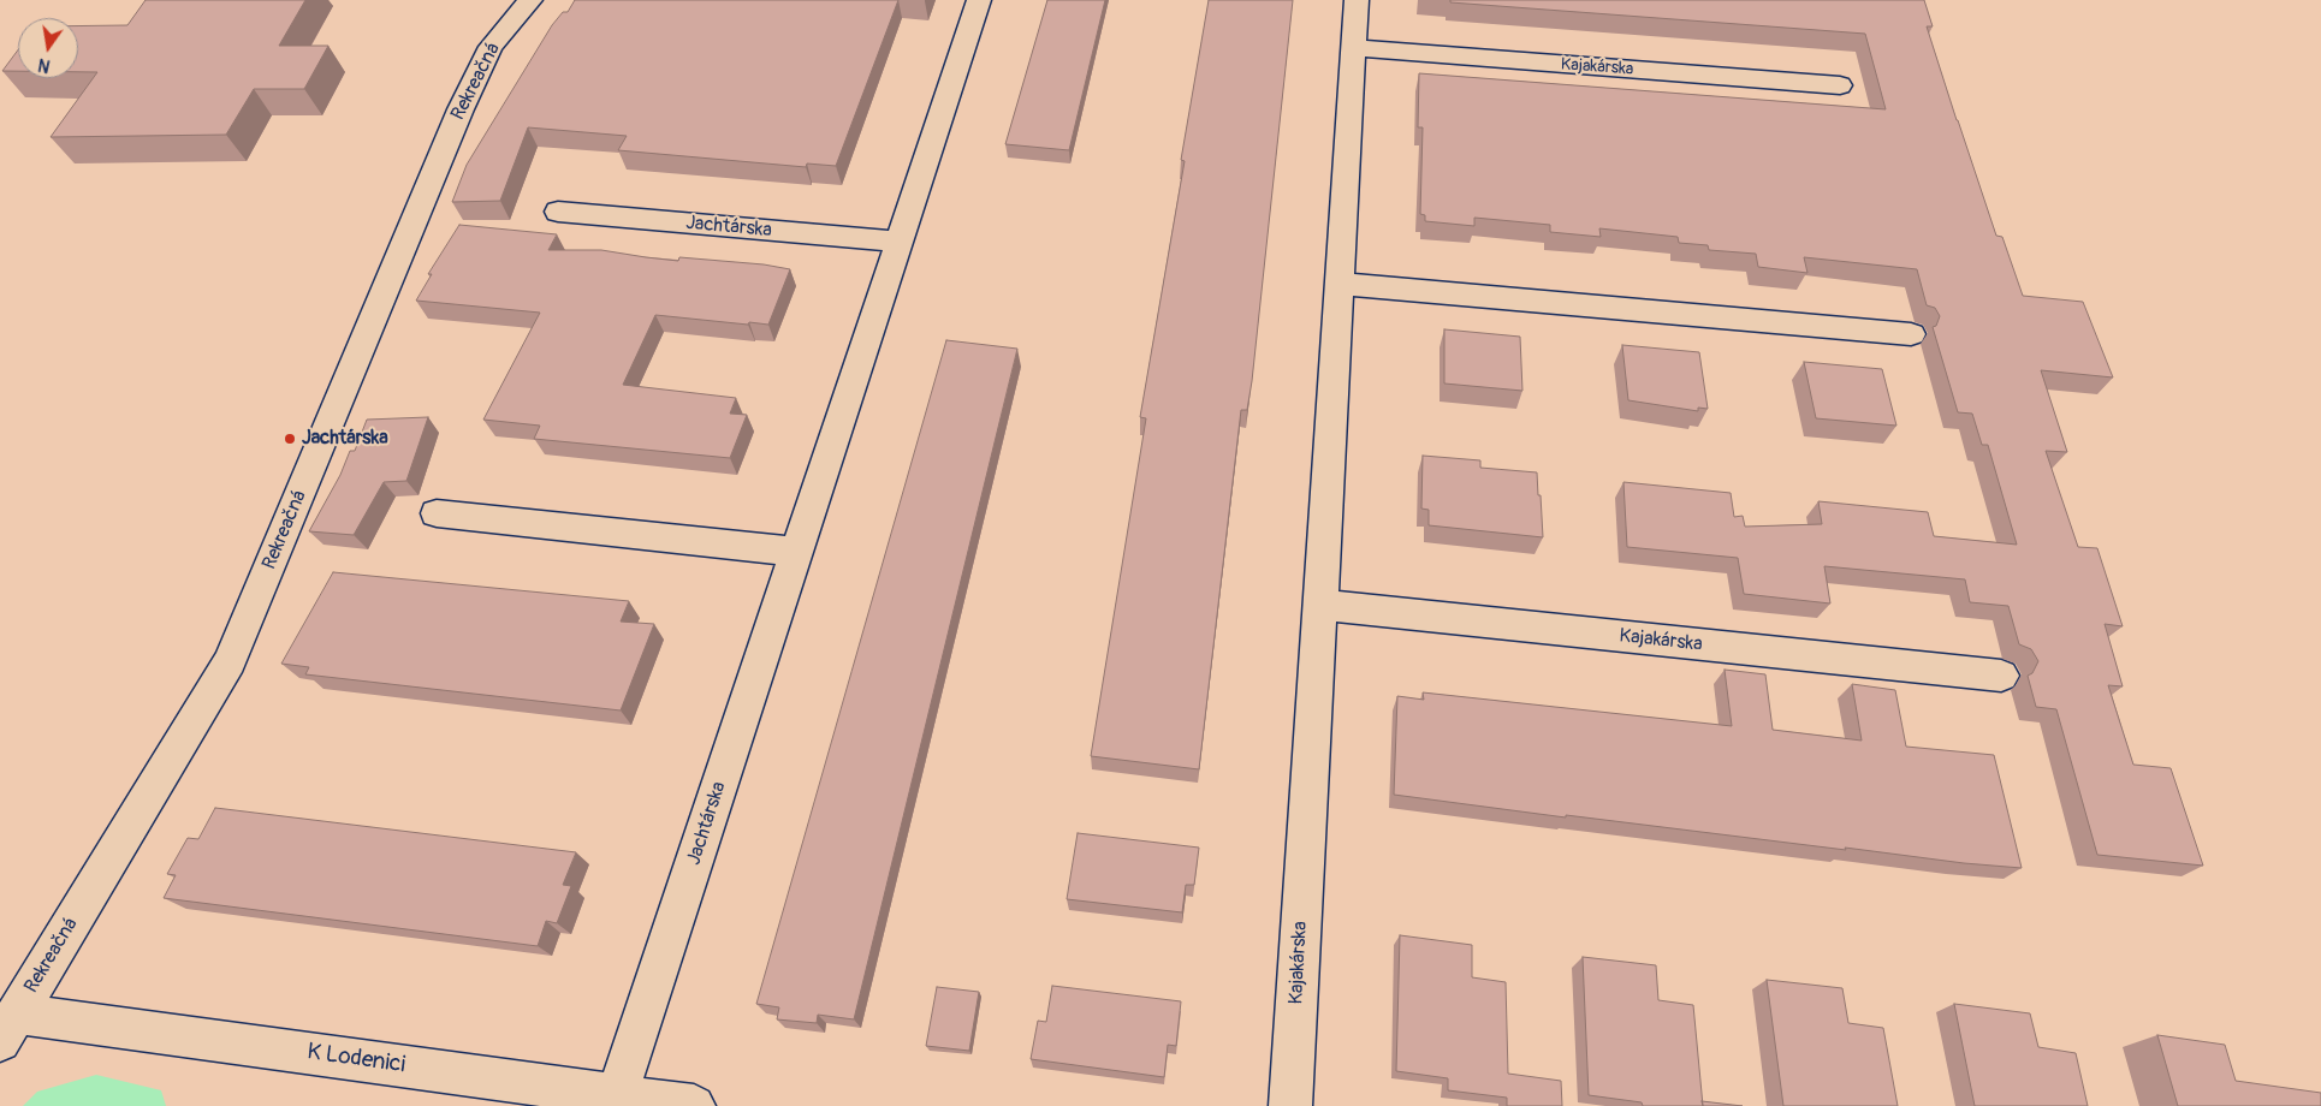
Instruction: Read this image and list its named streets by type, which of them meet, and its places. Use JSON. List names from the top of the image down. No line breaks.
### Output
{"streets":{"street":["Kajakárska","Rekreačná","Jachtárska","K Lodenici"]},"crossings":[["Rekreačná","K Lodenici"],["Jachtárska","K Lodenici"]],"places":["Jachtárska"],"north":"bottom"}
